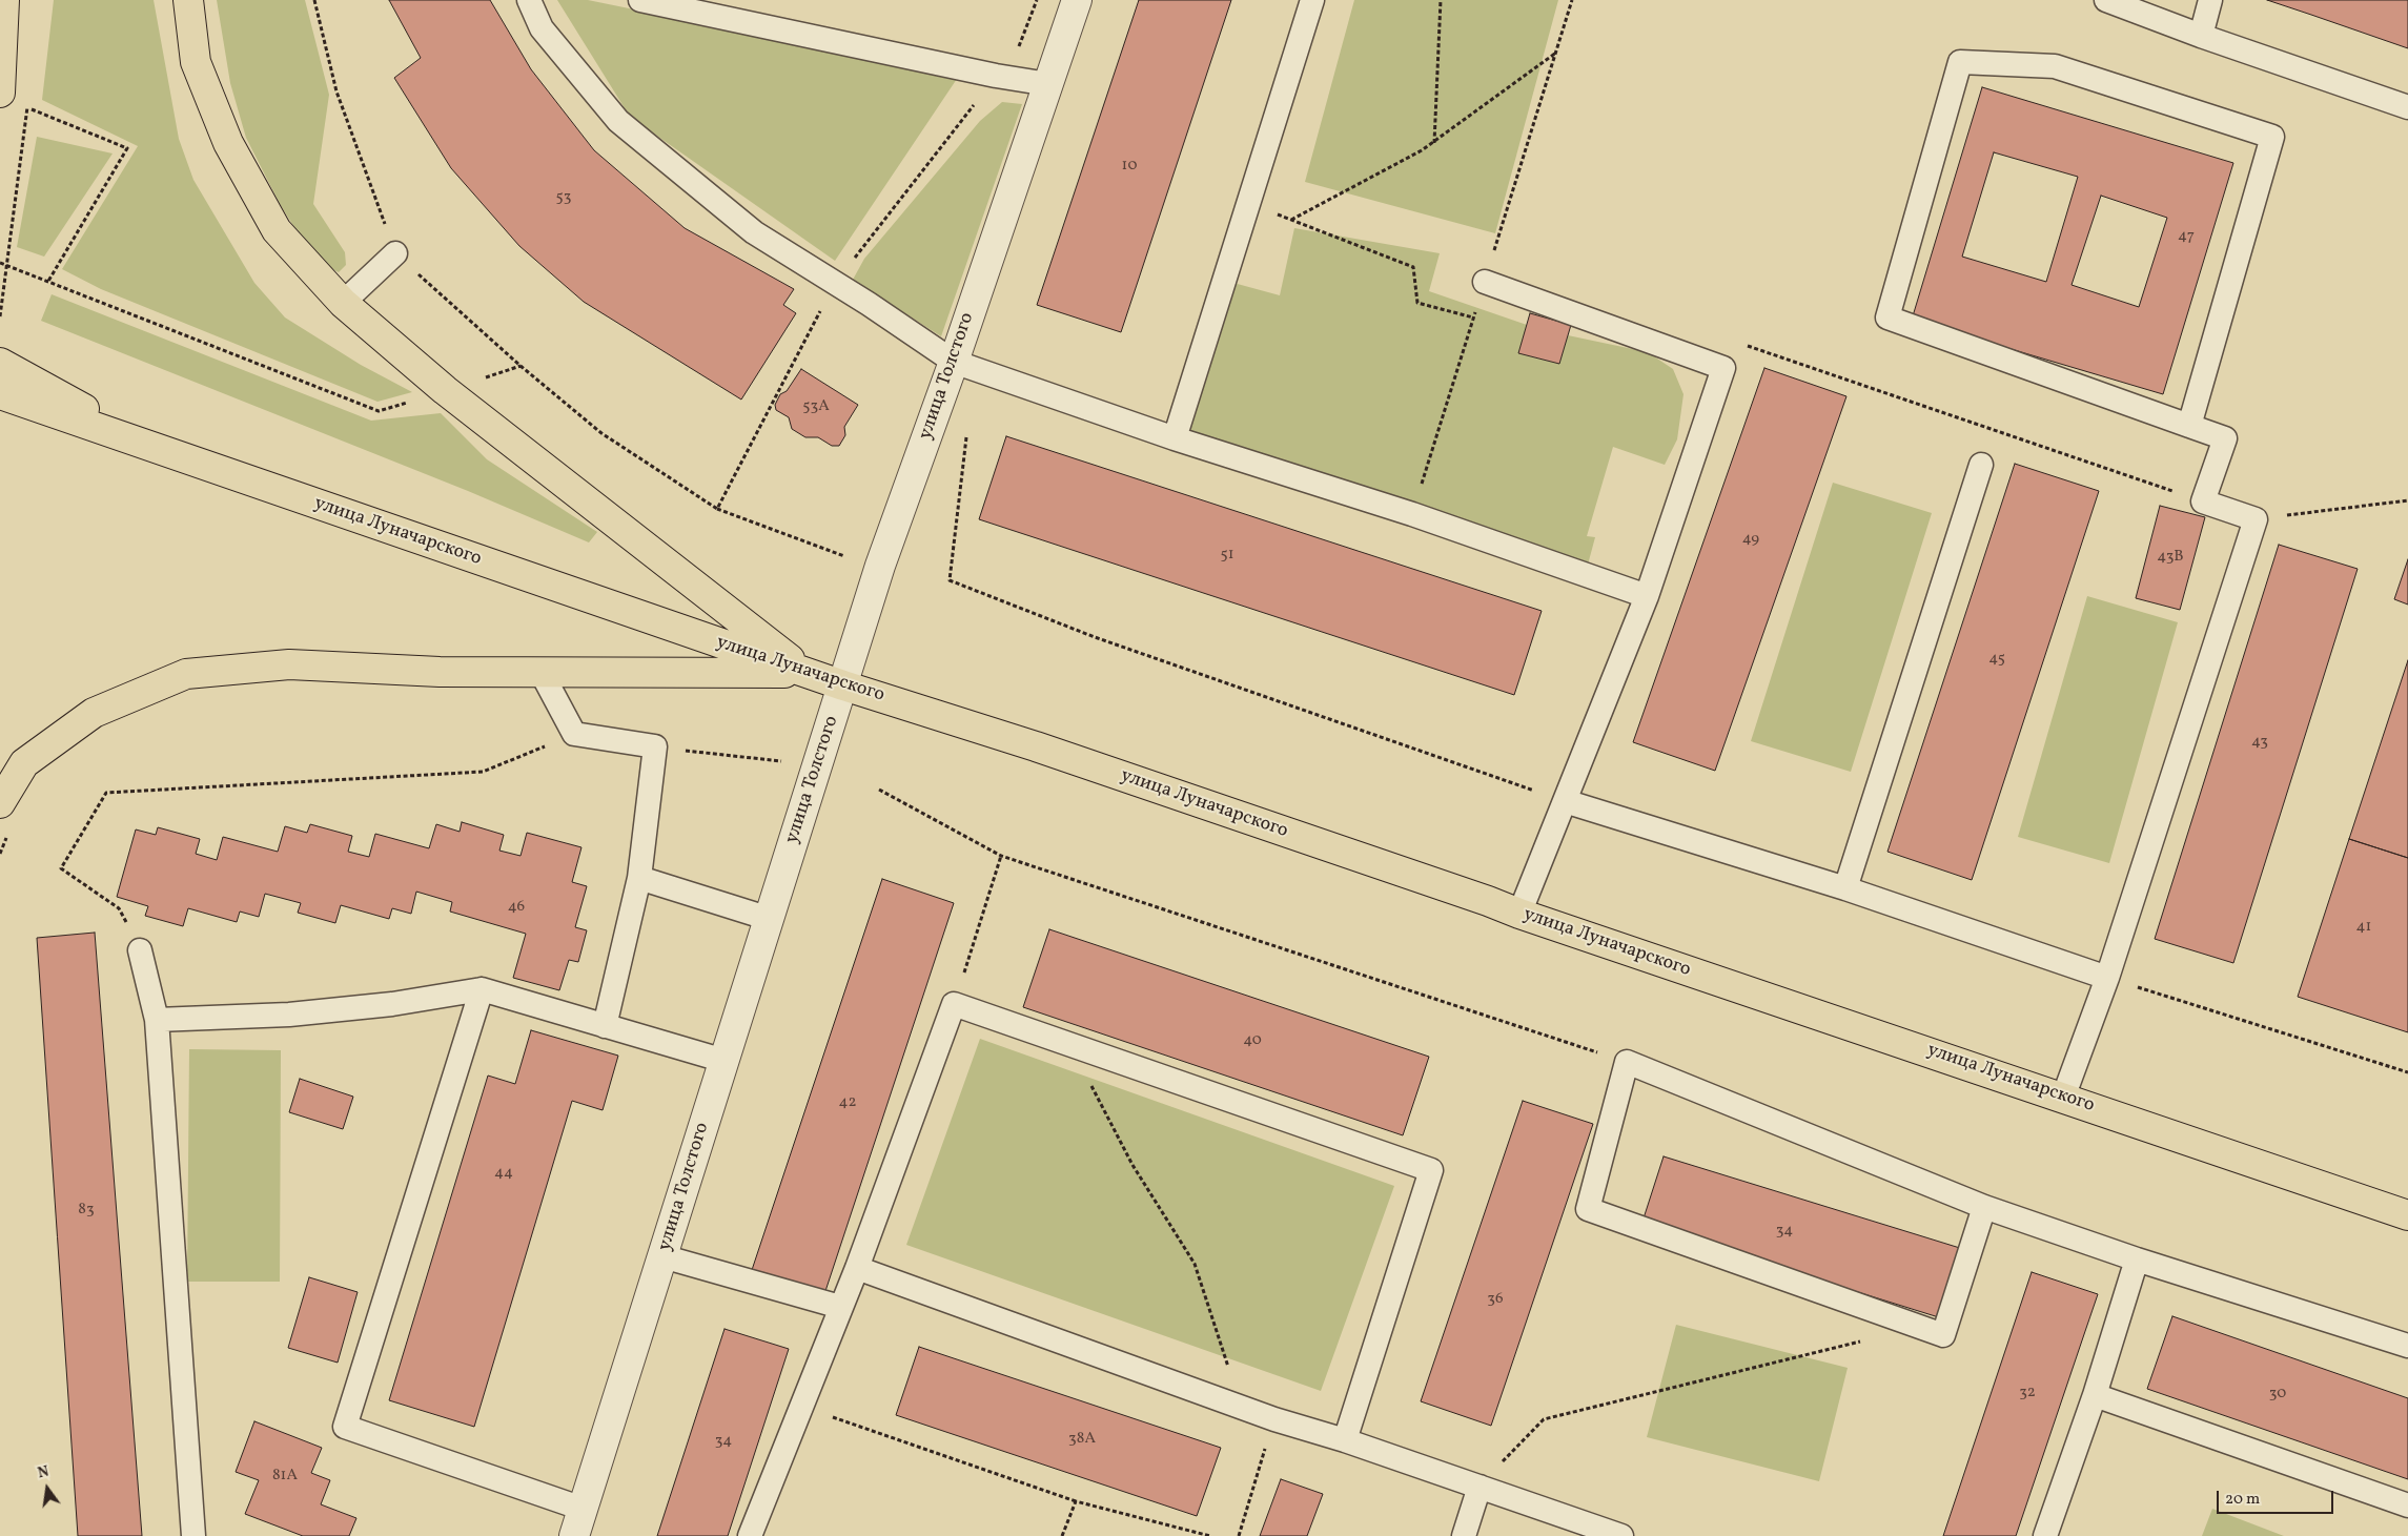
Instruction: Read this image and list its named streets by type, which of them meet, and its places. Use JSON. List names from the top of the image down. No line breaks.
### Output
{"streets":{"main road":["улица Луначарского"],"street":["улица Толстого"]},"crossings":[["улица Толстого","улица Луначарского"]],"house_numbers":["10","53","47","53А","49","51","43В","45","43","46","41","40","42","44","83","34","36","32","30","38А","34","81А"],"scale_bar":"20 m","north":"top"}
